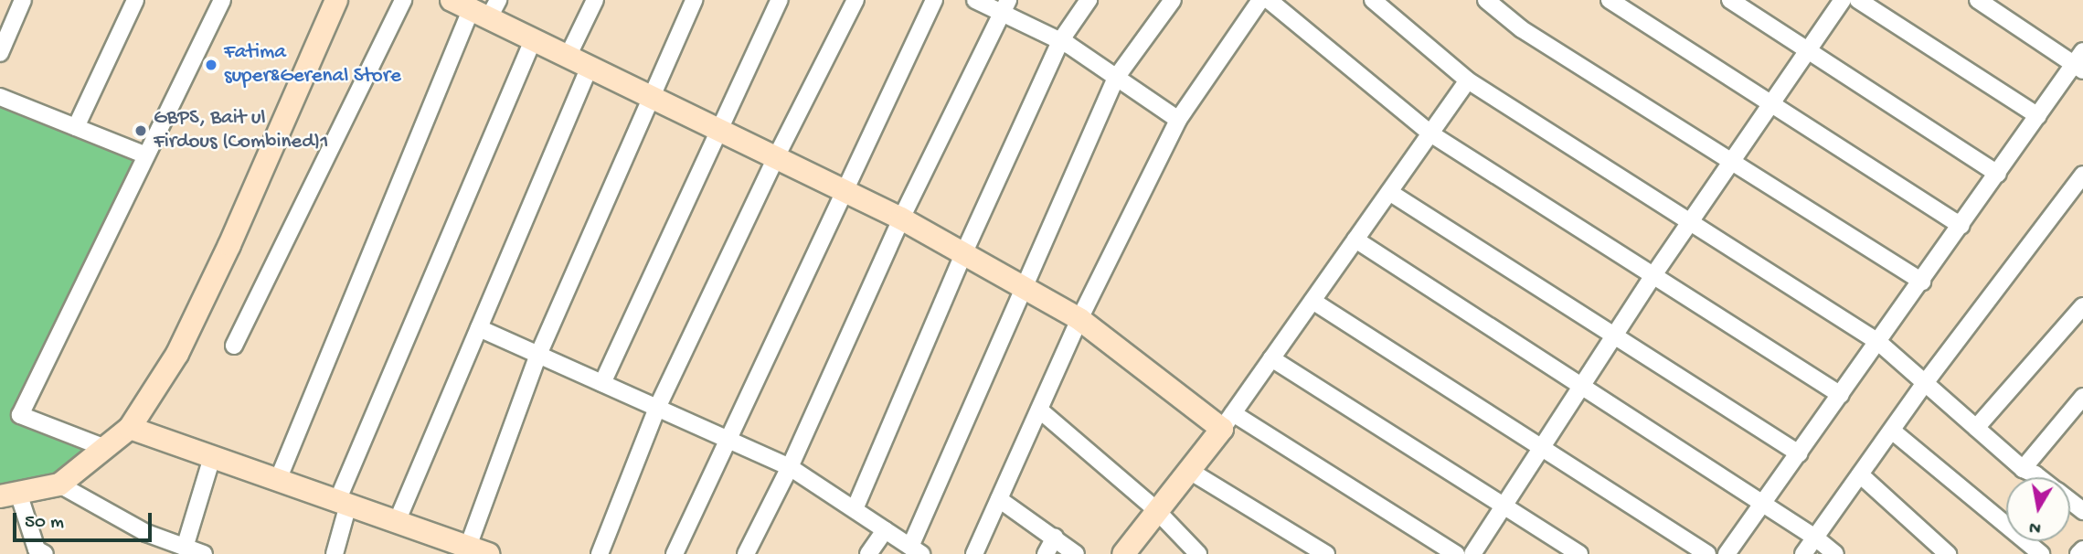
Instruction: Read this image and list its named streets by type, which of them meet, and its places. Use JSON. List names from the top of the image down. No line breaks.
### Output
{"places":["Fatima super&Gerenal Store","GBPS, Bait ul Firdous (Combined)1"],"scale_bar":"50 m","north":"bottom"}
